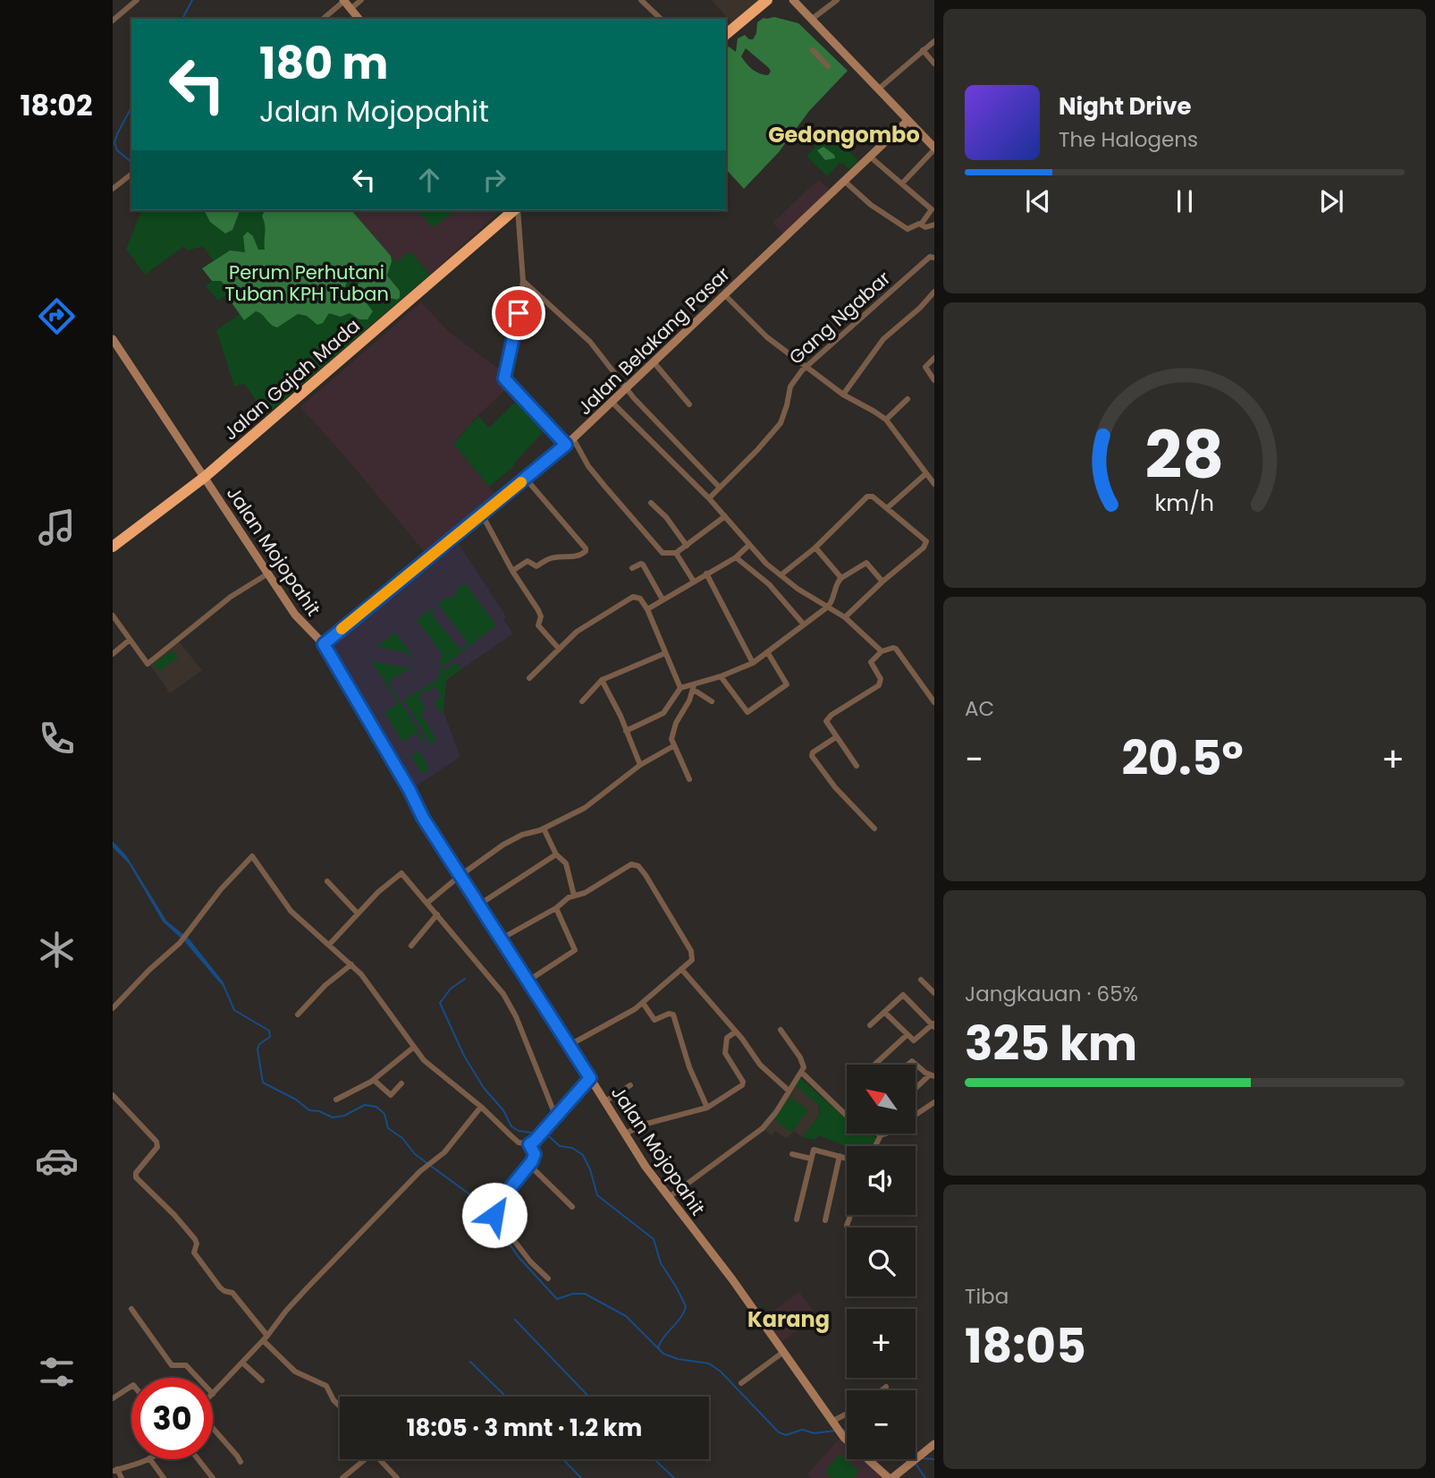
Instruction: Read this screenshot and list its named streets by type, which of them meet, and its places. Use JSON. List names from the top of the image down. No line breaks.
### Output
{"streets":{"highway":["Jalan Gajah Mada"],"street":["Gang Ngabar","Jalan Belakang Pasar","Jalan Mojopahit"]},"crossings":[["Jalan Belakang Pasar","Jalan Mojopahit"],["Jalan Gajah Mada","Jalan Mojopahit"]],"districts":["Gedongombo","Karang"],"parks":["Perum Perhutani Tuban KPH Tuban"],"north":"top left","page":{"tabs":"18:02","turn":["180 m","Jalan Mojopahit"],"song":["Night Drive","The Halogens"],"tile":["AC",["Jangkauan · 65%","325 km"],["Tiba","18:05"]],"heat":["−","20.5°","+"],"map_buttons":["+","−"],"limit":"30","trip":"18:05 · 3 mnt · 1.2 km","gauge":["28","km/h"]}}
